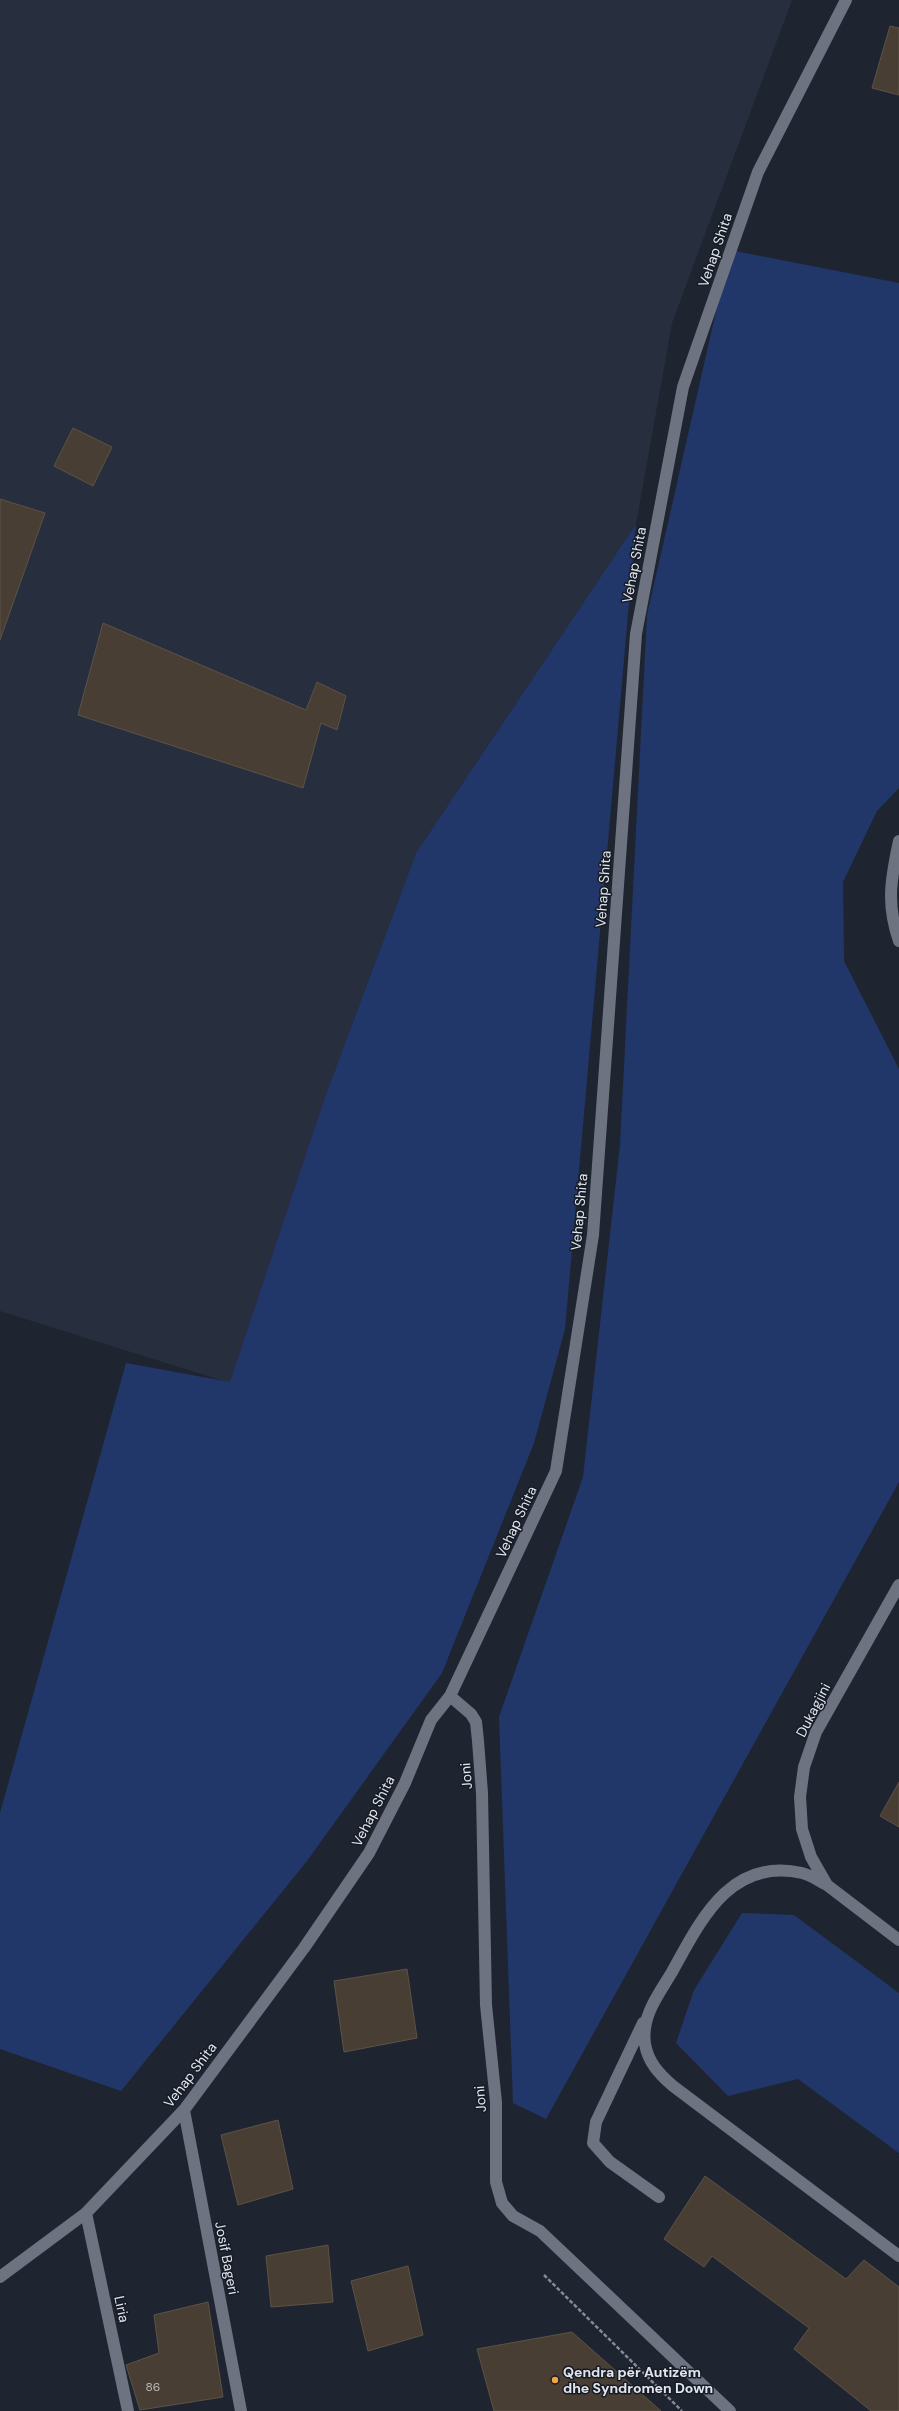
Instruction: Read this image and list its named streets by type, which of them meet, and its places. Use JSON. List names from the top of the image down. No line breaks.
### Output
{"streets":{"street":["Vehap Shita","Dukagjini","Joni","Josif Bageri","Liria"]},"crossings":[["Vehap Shita","Joni"],["Vehap Shita","Josif Bageri"],["Vehap Shita","Liria"]],"places":["Qendra për Autizëm dhe Syndromen Down"],"house_numbers":["86"]}
